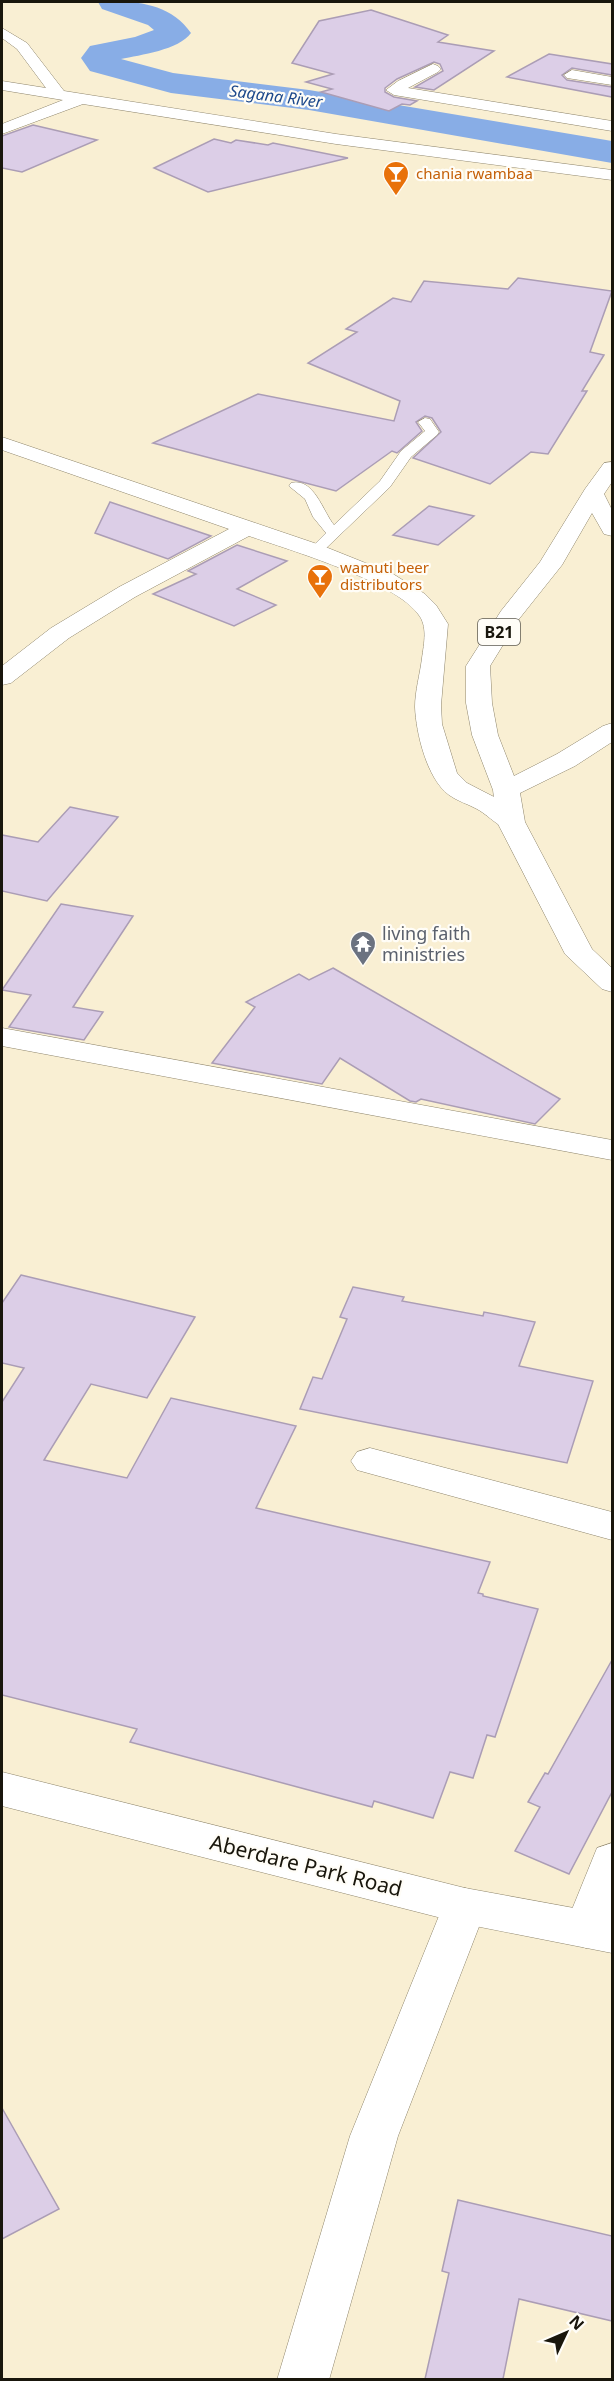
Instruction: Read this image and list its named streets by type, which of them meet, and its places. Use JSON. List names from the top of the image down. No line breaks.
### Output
{"streets":{"main road":["B21","Aberdare Park Road"]},"water":["Sagana River"],"places":{"bar":["chania rwambaa","wamuti beer distributors"],"temple":["living faith ministries"]},"north":"top right"}
